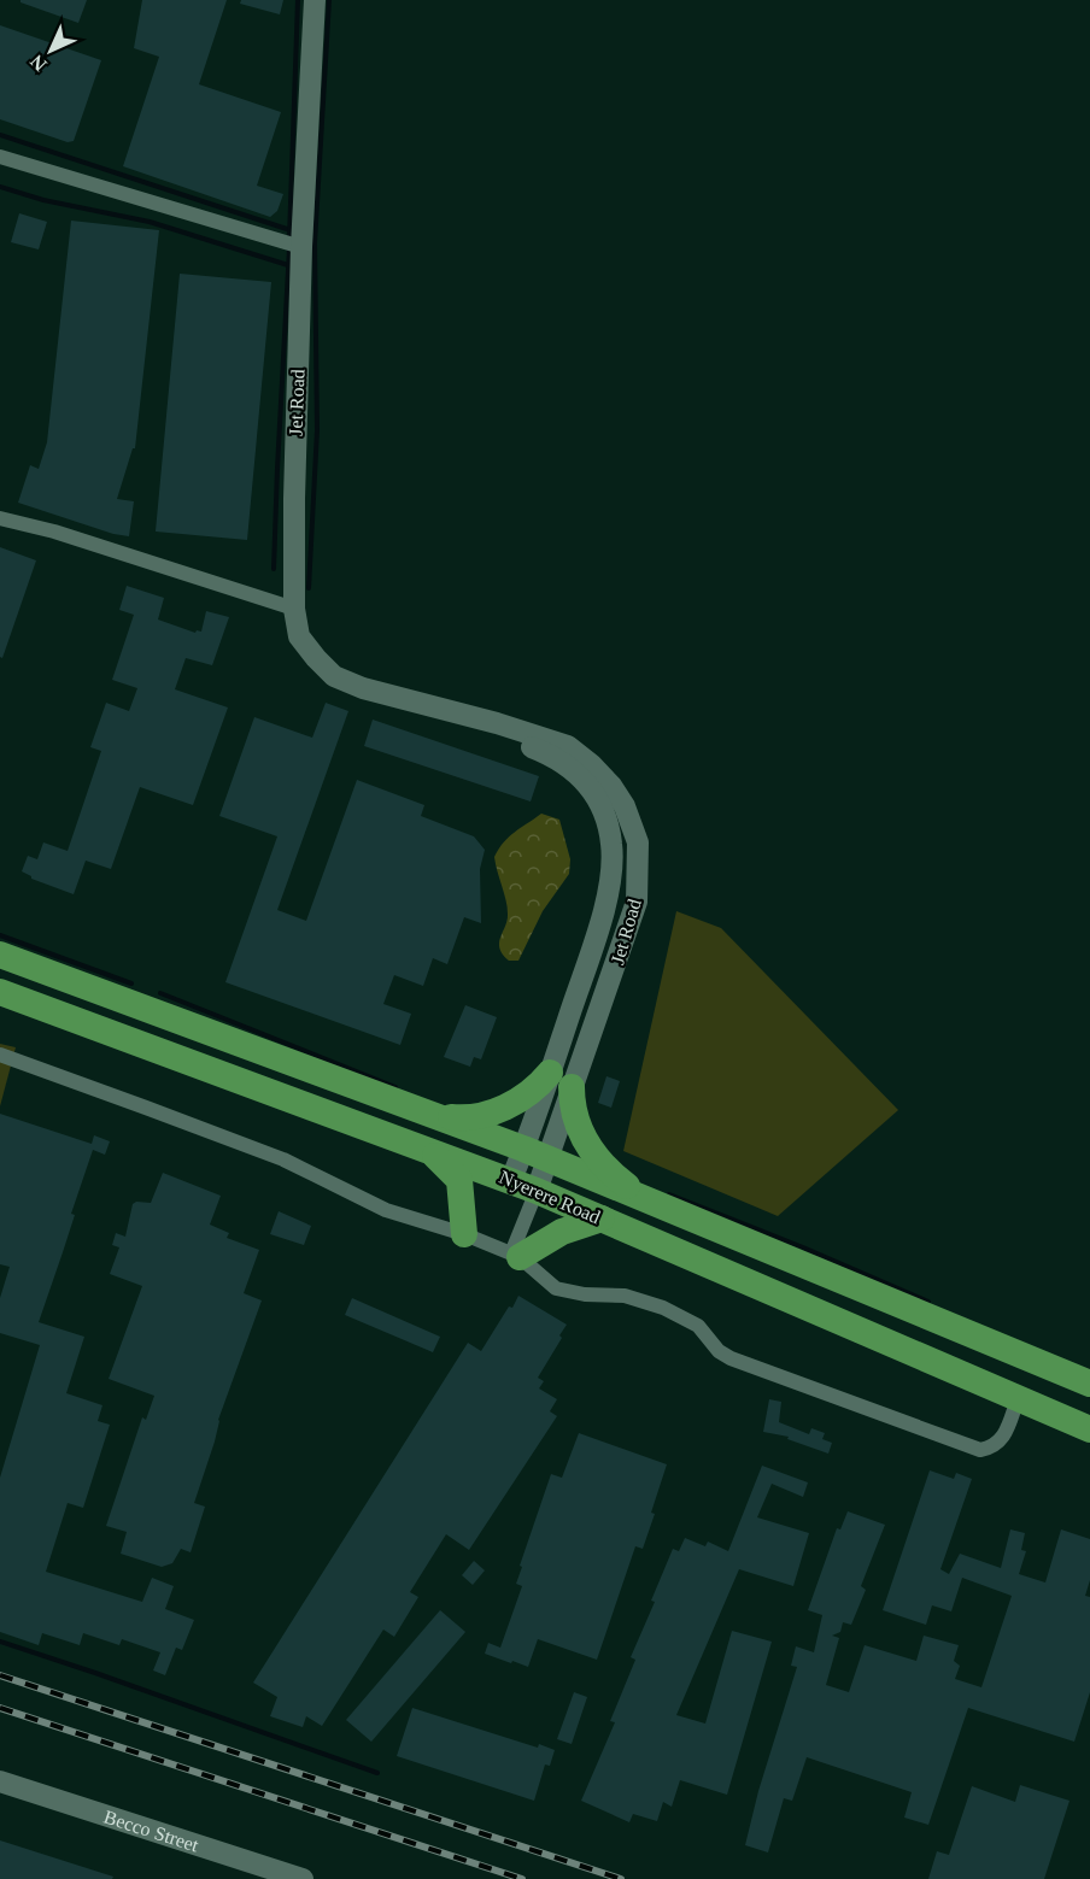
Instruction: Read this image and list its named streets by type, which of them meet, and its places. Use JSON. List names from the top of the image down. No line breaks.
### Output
{"streets":{"highway":["Nyerere Road"],"main road":["Jet Road","Becco Street"]},"crossings":[["Jet Road","Nyerere Road"]],"north":"bottom left"}
